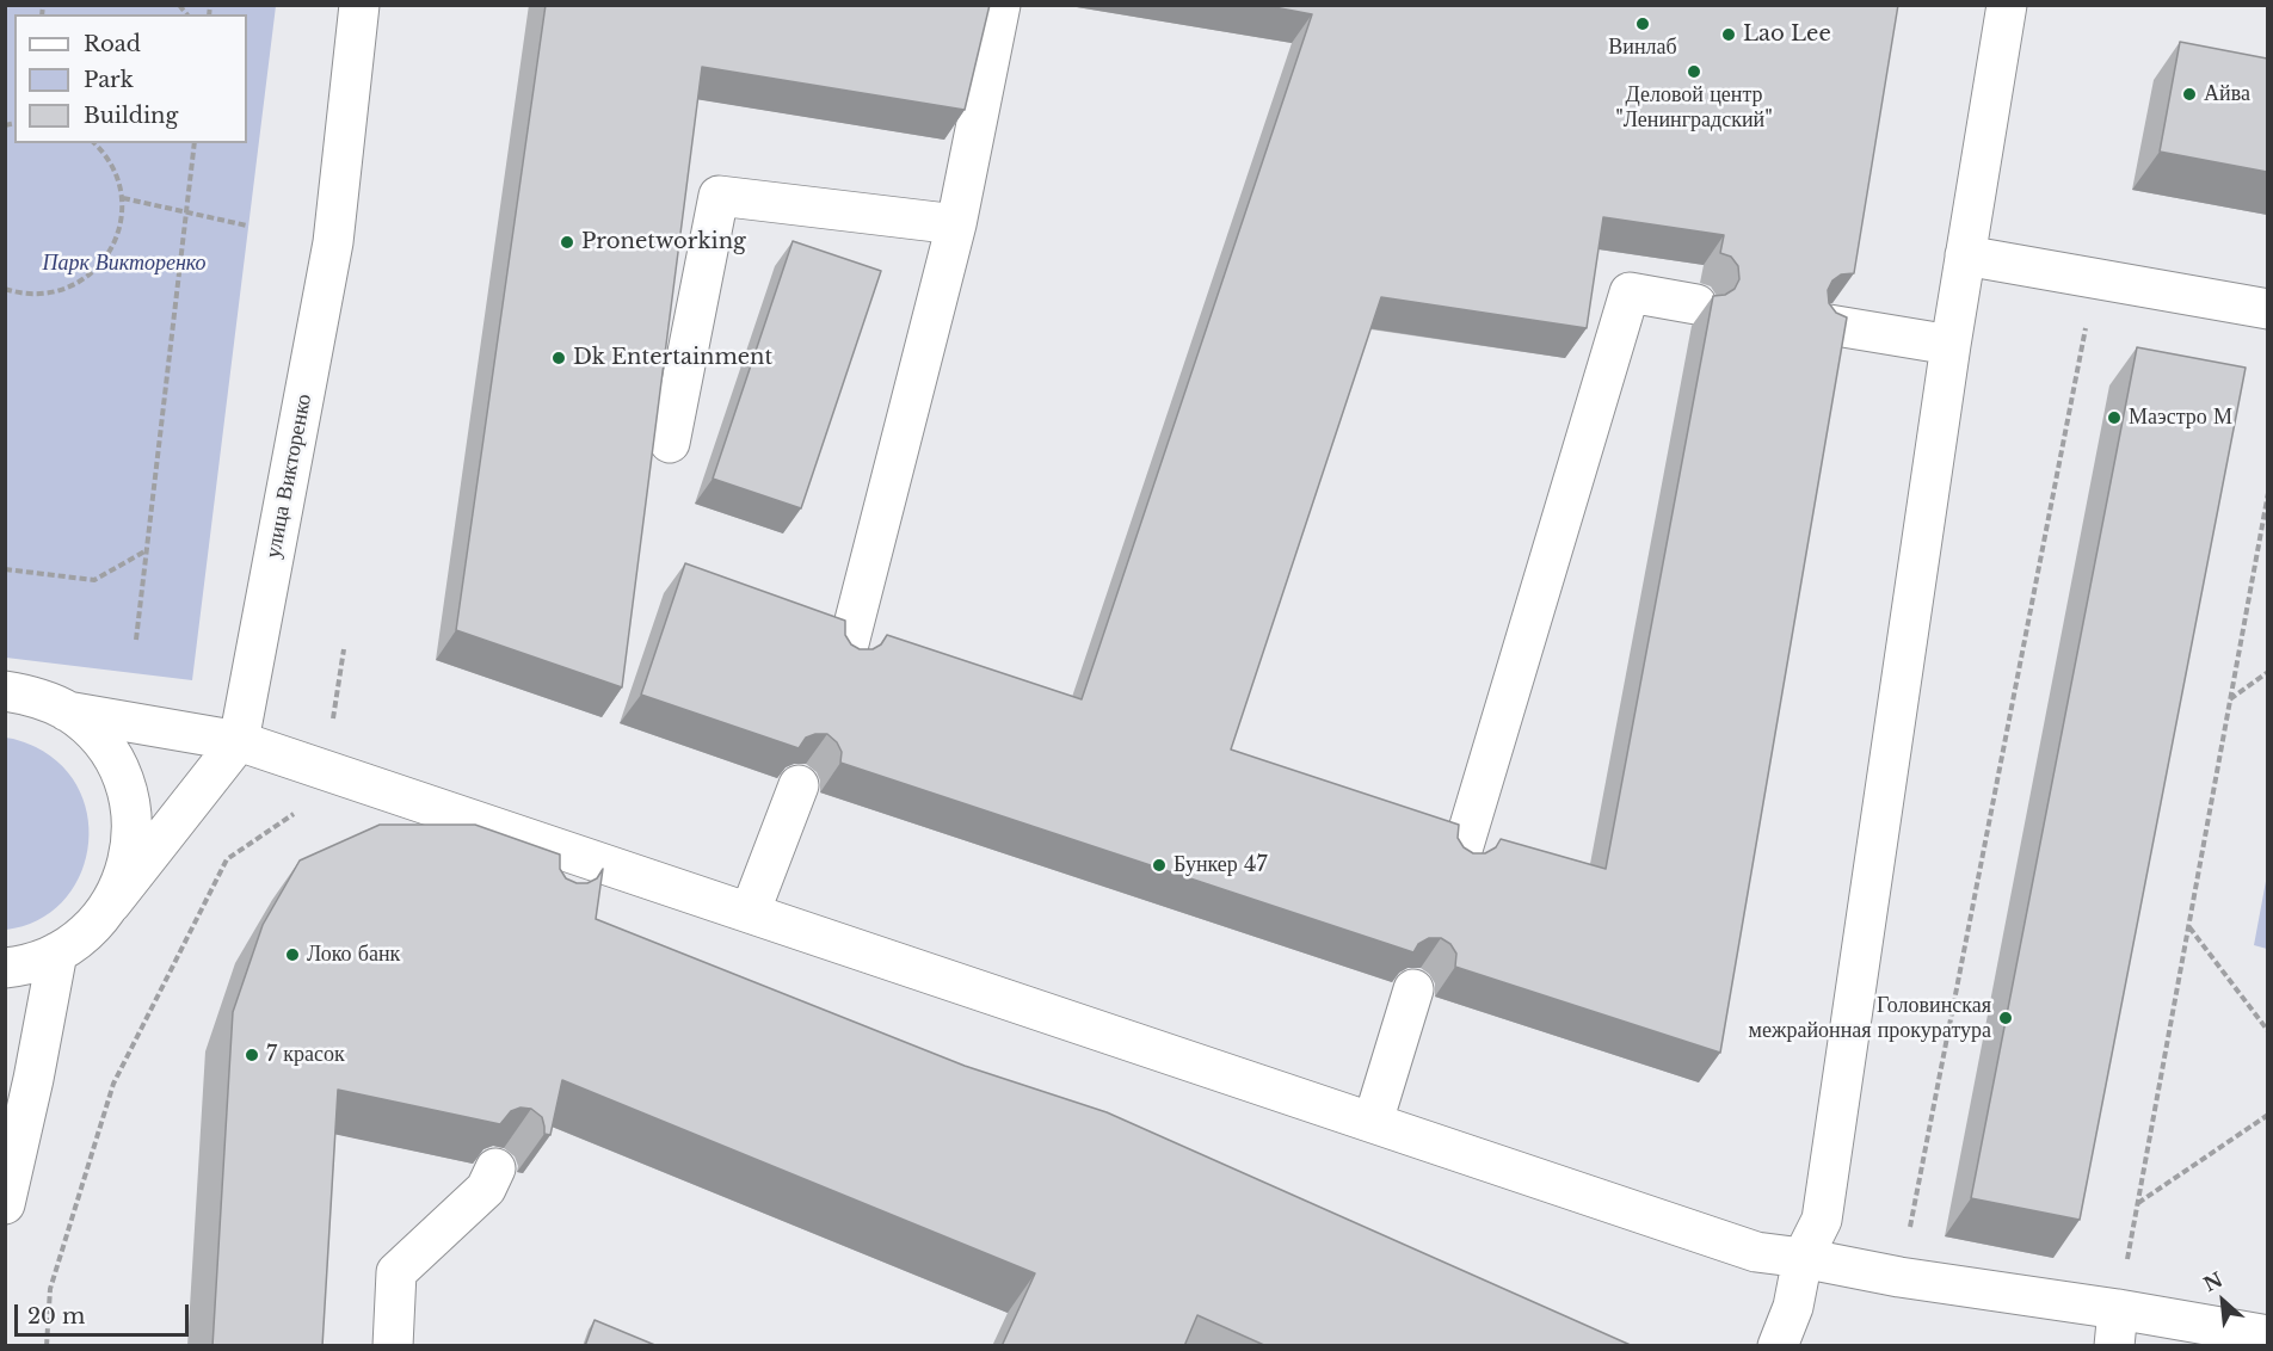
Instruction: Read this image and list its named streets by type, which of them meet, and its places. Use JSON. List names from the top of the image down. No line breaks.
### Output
{"streets":{"street":["улица Викторенко"]},"parks":["Парк Викторенко"],"places":["Винлаб","Lao Lee","Деловой центр \"Ленинградский\"","Айва","Pronetworking","Dk Entertainment","Маэстро М","Бункер 47","Локо банк","Головинская межрайонная прокуратура","7 красок"],"legend":["Road","Park","Building"],"scale_bar":"20 m","north":"top left"}
